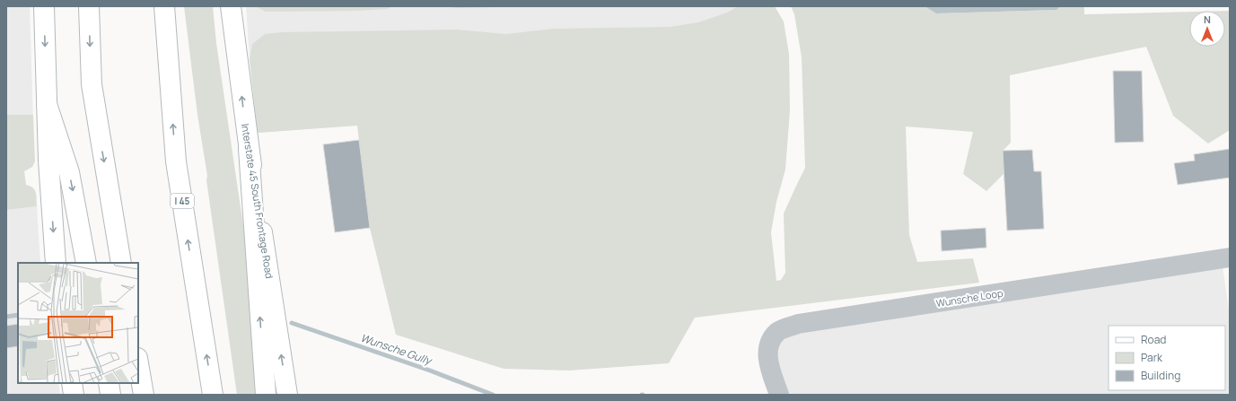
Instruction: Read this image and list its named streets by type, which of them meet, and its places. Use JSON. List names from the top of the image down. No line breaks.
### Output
{"streets":{"main road":["I 45","Interstate 45 South Frontage Road"],"street":["Wunsche Loop"]},"water":["Wunsche Gully"],"legend":["Road","Park","Building"],"north":"top"}
